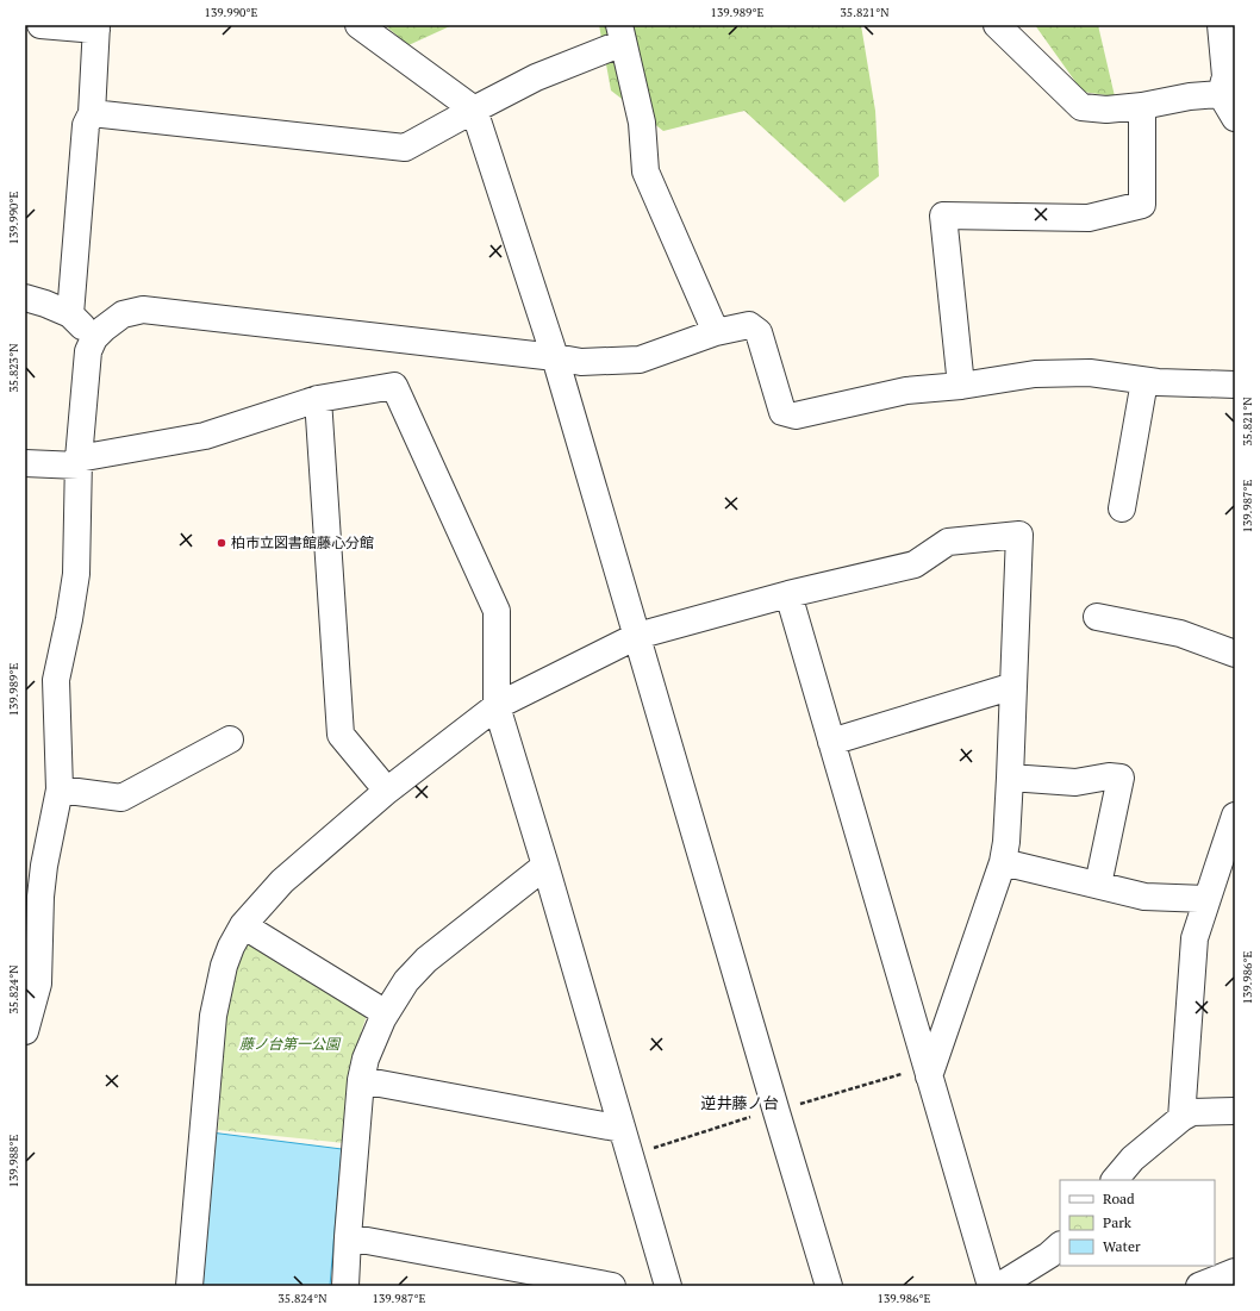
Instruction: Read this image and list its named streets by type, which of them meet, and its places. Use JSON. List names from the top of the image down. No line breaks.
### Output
{"districts":["逆井藤ノ台"],"parks":["藤ノ台第一公園"],"places":["柏市立図書館藤心分館"],"legend":["Road","Park","Water"],"coordinates":["139.990°E","139.989°E","35.821°N","35.823°N","139.987°E","139.986°E","35.824°N","139.988°E"]}
